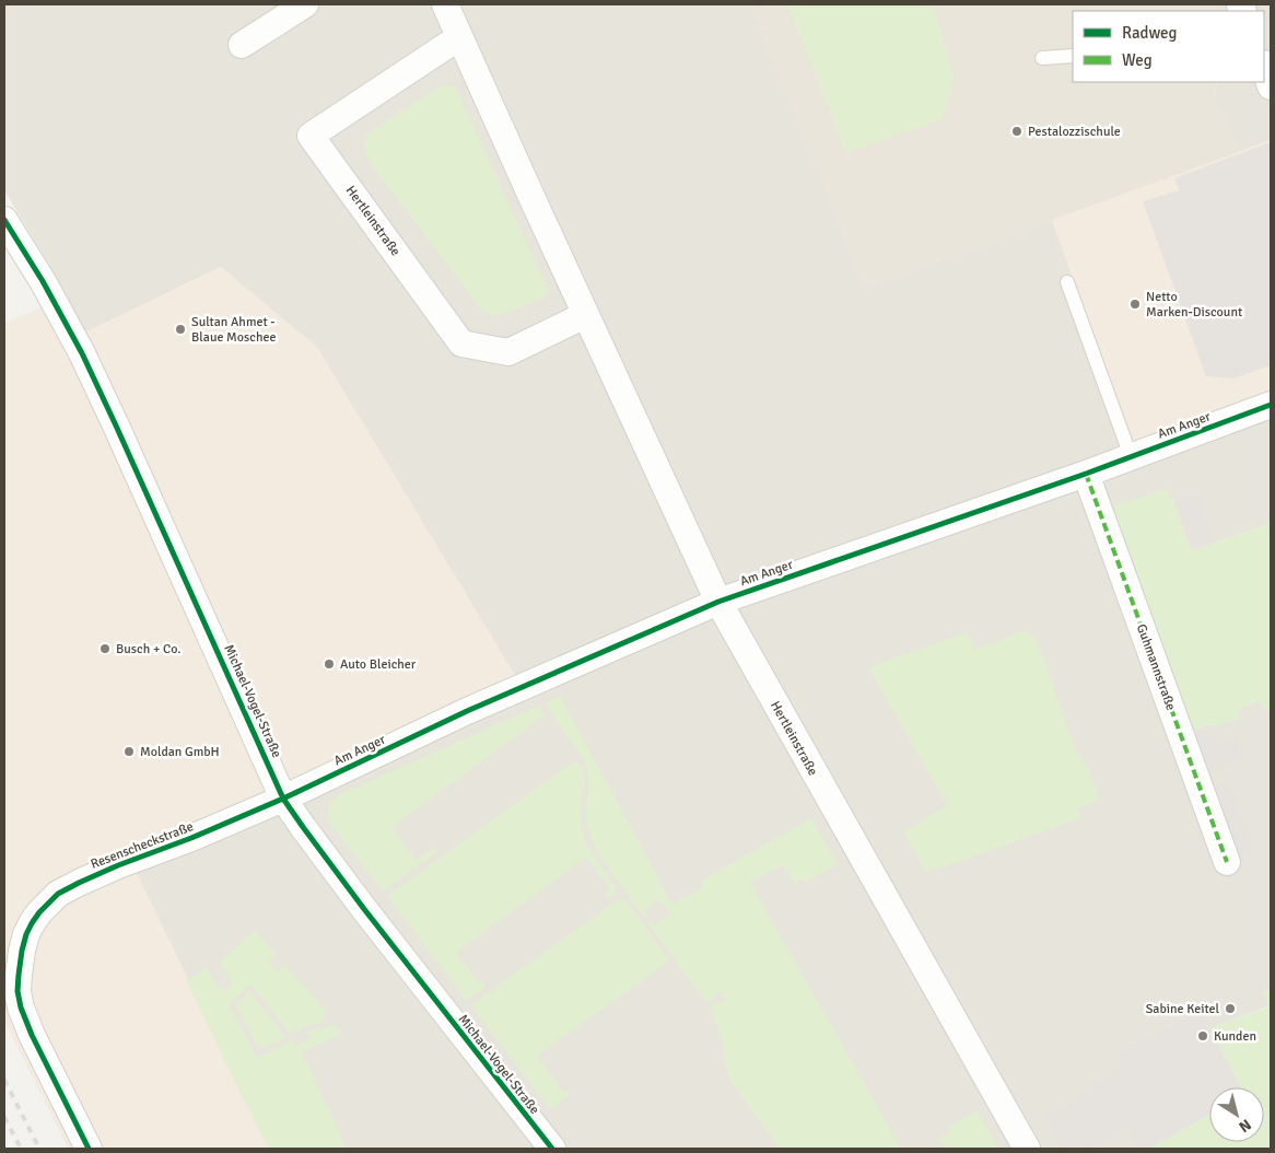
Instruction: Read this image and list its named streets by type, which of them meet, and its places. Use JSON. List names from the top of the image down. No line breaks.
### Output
{"streets":{"street":["Hertleinstraße","Am Anger","Guhmannstraße","Michael-Vogel-Straße","Resenscheckstraße"]},"crossings":[["Hertleinstraße","Am Anger"],["Am Anger","Guhmannstraße"],["Am Anger","Michael-Vogel-Straße"],["Am Anger","Resenscheckstraße"],["Michael-Vogel-Straße","Resenscheckstraße"]],"places":["Pestalozzischule","Netto Marken-Discount","Sultan Ahmet - Blaue Moschee","Busch + Co.","Auto Bleicher","Moldan GmbH","Sabine Keitel","Kunden"],"legend":["Radweg","Weg"],"north":"bottom right"}
